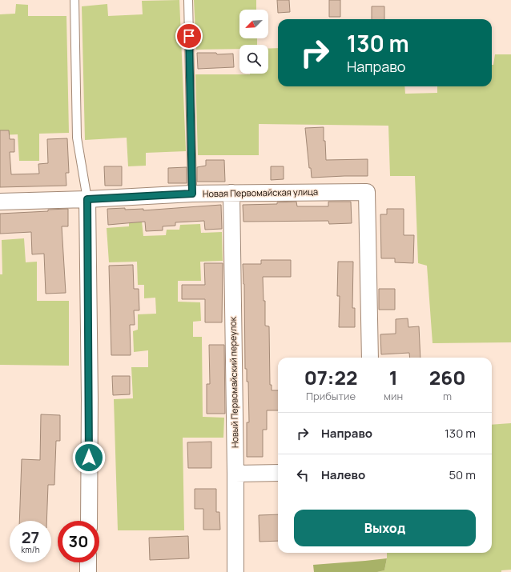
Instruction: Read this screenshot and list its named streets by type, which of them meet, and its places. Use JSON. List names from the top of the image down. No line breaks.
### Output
{"streets":{"street":["Новая Первомайская улица","Новый Первомайский переулок"]},"crossings":[["Новая Первомайская улица","Новый Первомайский переулок"]],"north":"bottom left","page":{"turn":["130 m","Направо"],"eta":["07:22","Прибытие","1","мин","260","m"],"list":[{"name":"Направо","value":"130 m"},{"name":"Налево","value":"50 m"}],"buttons":"Выход","speed":"27 km/h","limit":"30"}}
